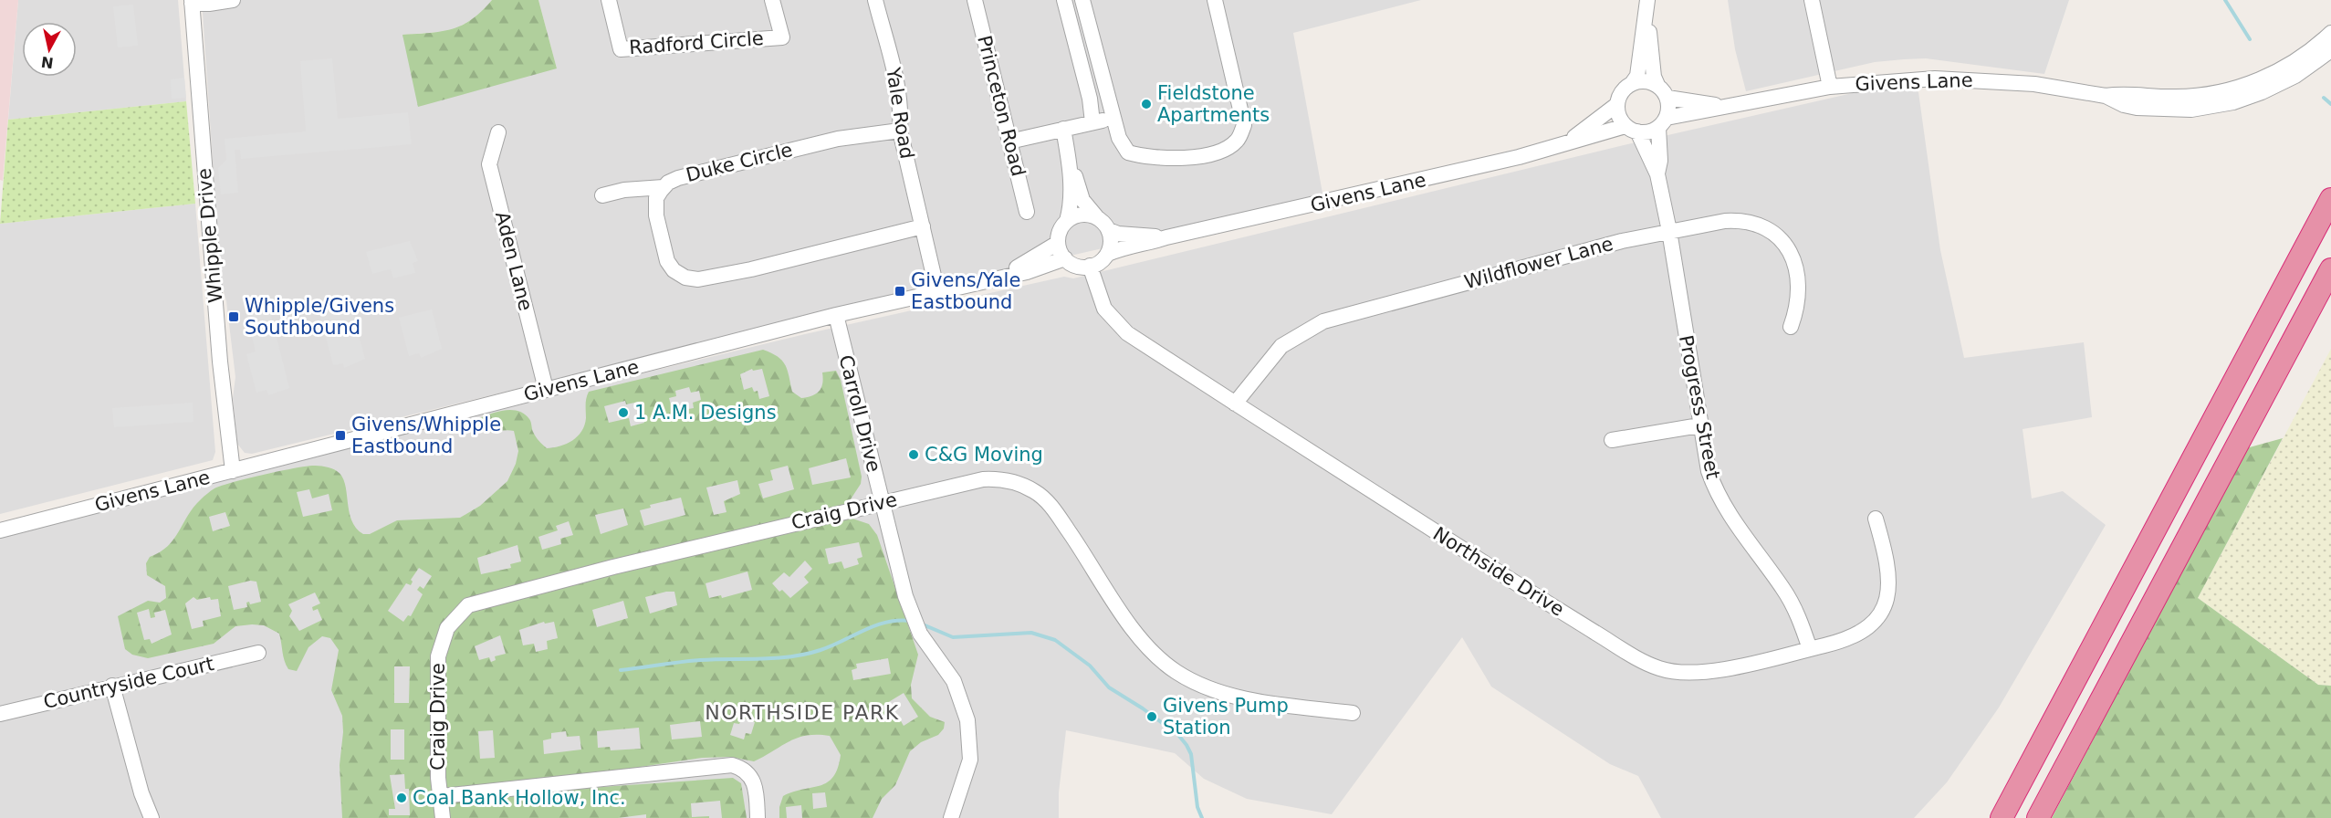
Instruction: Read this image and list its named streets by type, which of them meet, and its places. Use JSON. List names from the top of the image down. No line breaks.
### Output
{"streets":{"street":["Radford Circle","Givens Lane","Princeton Road","Yale Road","Duke Circle","Whipple Drive","Aden Lane","Wildflower Lane","Progress Street","Carroll Drive","Craig Drive","Northside Drive","Countryside Court"]},"crossings":[["Givens Lane","Yale Road"],["Givens Lane","Whipple Drive"],["Givens Lane","Aden Lane"],["Givens Lane","Progress Street"],["Givens Lane","Carroll Drive"],["Givens Lane","Northside Drive"],["Yale Road","Duke Circle"],["Wildflower Lane","Progress Street"],["Wildflower Lane","Northside Drive"],["Progress Street","Northside Drive"],["Carroll Drive","Craig Drive"]],"districts":["NORTHSIDE PARK"],"places":{"other":["Fieldstone Apartments","1 A.M. Designs","C&G Moving","Givens Pump Station","Coal Bank Hollow, Inc."],"transit":["Givens/Yale Eastbound","Whipple/Givens Southbound","Givens/Whipple Eastbound"]},"north":"bottom"}
